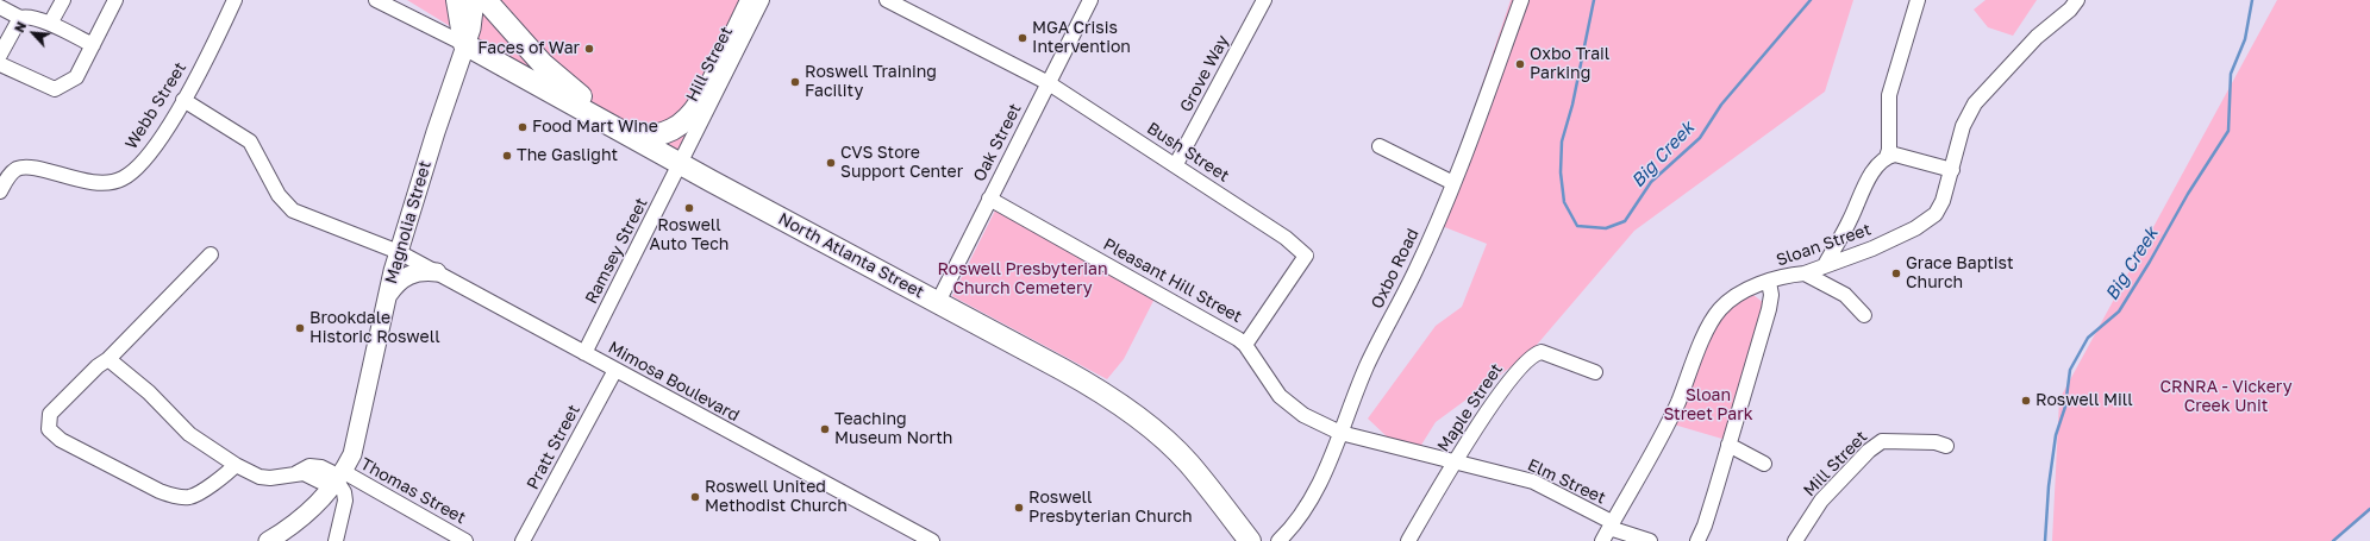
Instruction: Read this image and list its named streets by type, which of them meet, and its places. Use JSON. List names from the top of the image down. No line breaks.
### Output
{"streets":{"highway":["North Atlanta Street"],"main road":["Magnolia Street"],"street":["Hill Street","Grove Way","Webb Street","Oak Street","Bush Street","Sloan Street","Ramsey Street","Oxbo Road","Pleasant Hill Street","Mimosa Boulevard","Maple Street","Pratt Street","Mill Street","Elm Street","Thomas Street"]},"crossings":[["Hill Street","Ramsey Street"],["Hill Street","North Atlanta Street"],["Grove Way","Bush Street"],["Webb Street","Mimosa Boulevard"],["Oak Street","Bush Street"],["Oak Street","North Atlanta Street"],["Oak Street","Pleasant Hill Street"],["Bush Street","Pleasant Hill Street"],["Magnolia Street","North Atlanta Street"],["Magnolia Street","Mimosa Boulevard"],["Magnolia Street","Thomas Street"],["Sloan Street","Elm Street"],["Ramsey Street","North Atlanta Street"],["Ramsey Street","Mimosa Boulevard"],["Oxbo Road","Pleasant Hill Street"],["Oxbo Road","Elm Street"],["Pleasant Hill Street","Elm Street"],["Mimosa Boulevard","Pratt Street"],["Maple Street","Elm Street"]],"water":["Big Creek"],"parks":["Roswell Presbyterian Church Cemetery","CRNRA - Vickery Creek Unit","Sloan Street Park"],"places":["MGA Crisis Intervention","Faces of War","Oxbo Trail Parking","Roswell Training Facility","Food Mart Wine","The Gaslight","CVS Store Support Center","Roswell Auto Tech","Grace Baptist Church","Brookdale Historic Roswell","Roswell Mill","Teaching Museum North","Roswell United Methodist Church","Roswell Presbyterian Church"],"north":"top left"}
